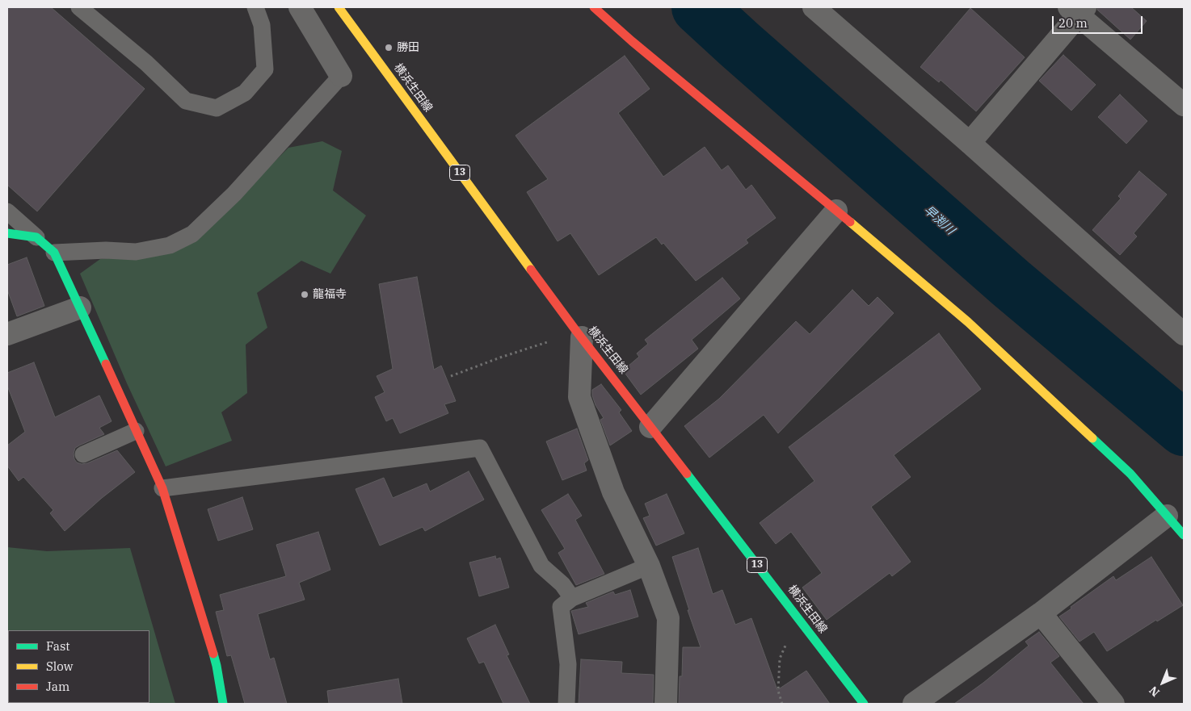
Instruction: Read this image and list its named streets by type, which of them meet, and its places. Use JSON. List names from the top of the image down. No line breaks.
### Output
{"streets":{"street":["横浜生田線","13"]},"water":["早渕川"],"places":["勝田","龍福寺"],"legend":["Fast","Slow","Jam"],"scale_bar":"20 m","north":"bottom left"}
